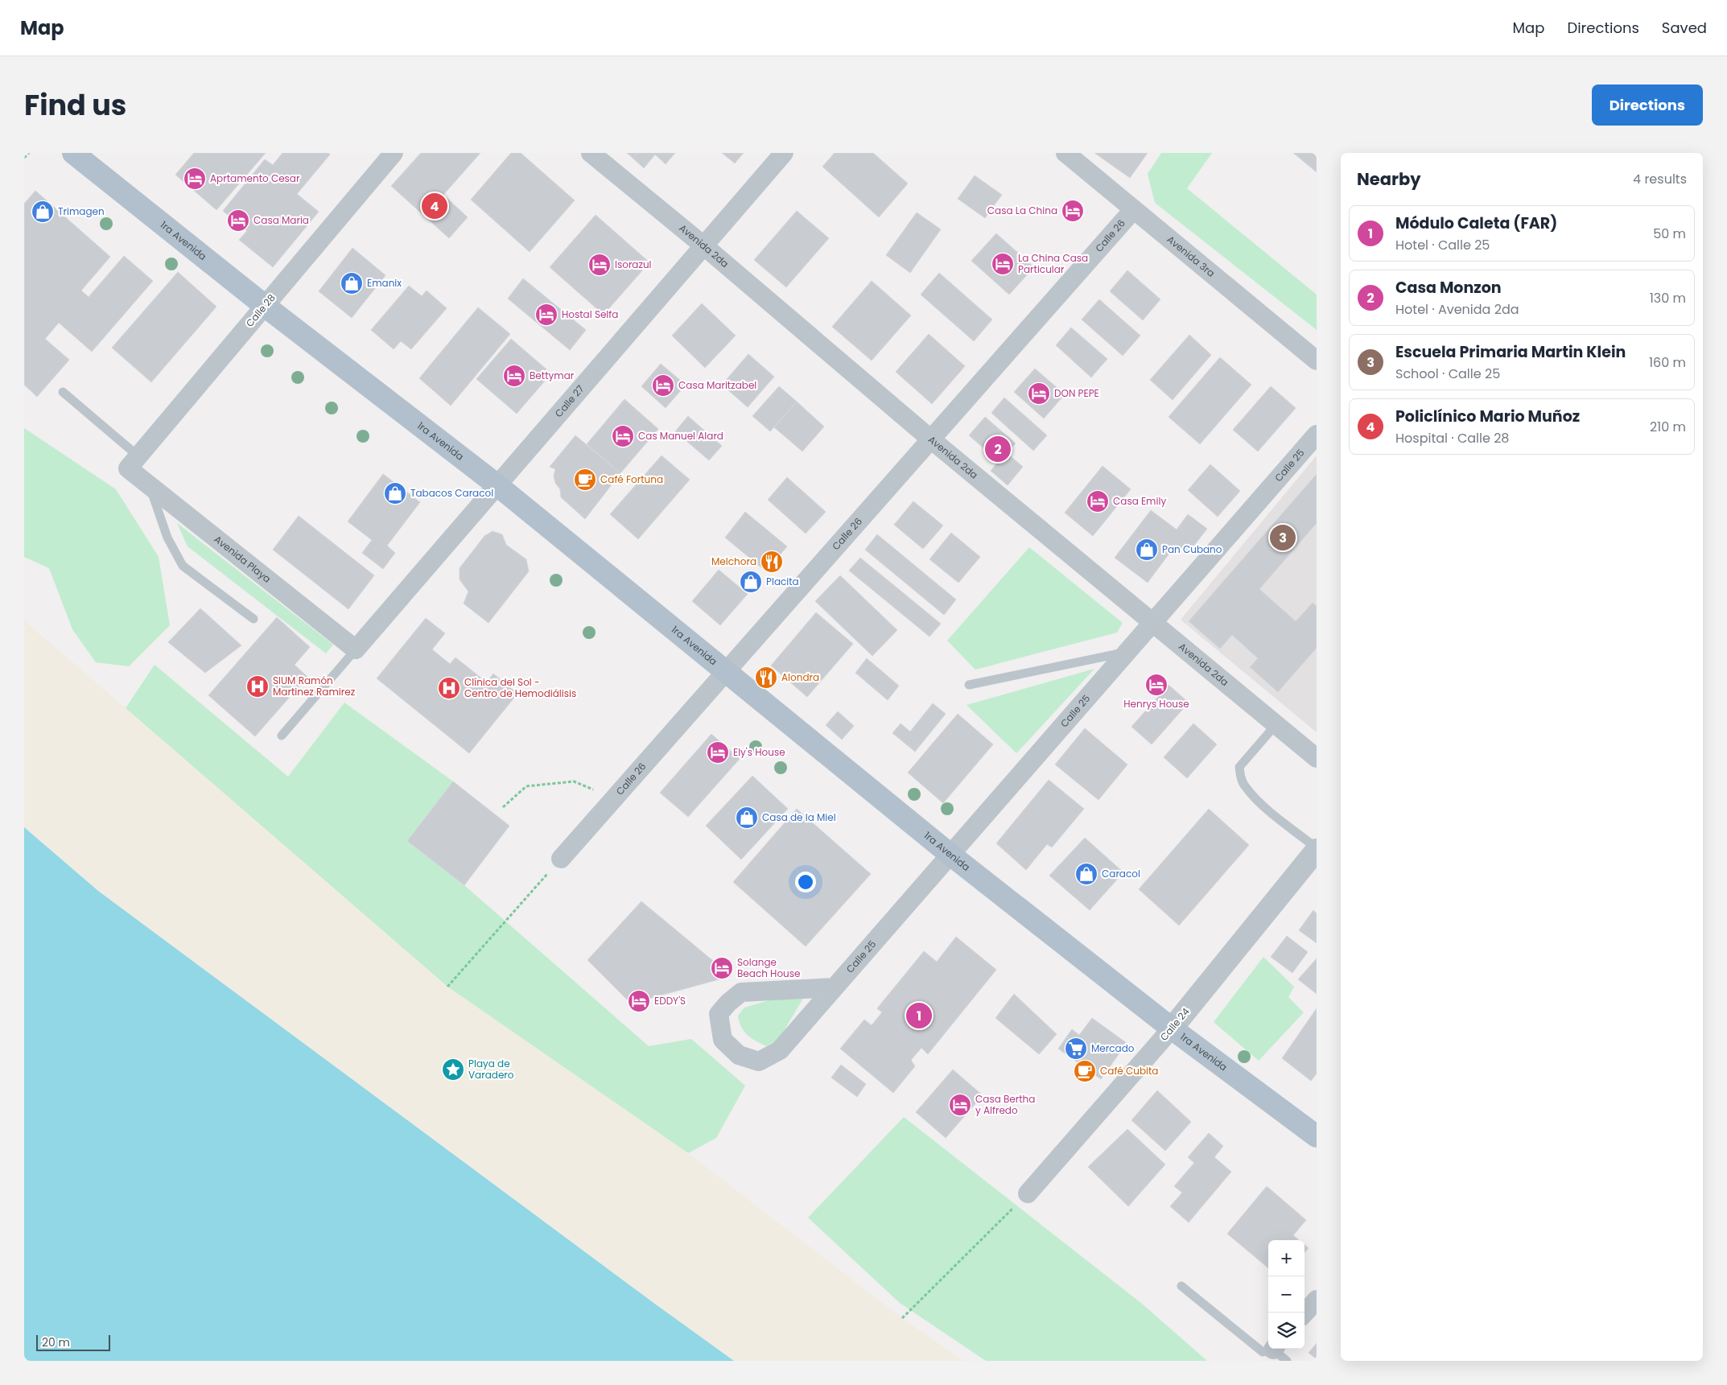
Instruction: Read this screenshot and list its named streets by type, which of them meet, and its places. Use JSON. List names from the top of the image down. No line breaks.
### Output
{"streets":{"main road":["1ra Avenida"],"street":["Calle 26","Avenida 2da","Avenida 3ra","Calle 28","Calle 27","Calle 25","Avenida Playa","Calle 24"]},"crossings":[["Calle 26","1ra Avenida"],["Calle 26","Avenida 2da"],["Calle 26","Avenida 3ra"],["1ra Avenida","Calle 28"],["1ra Avenida","Calle 27"],["1ra Avenida","Calle 25"],["1ra Avenida","Calle 24"],["Avenida 2da","Calle 27"],["Avenida 2da","Calle 25"],["Calle 28","Avenida Playa"],["Calle 27","Avenida Playa"]],"places":{"hotel":["Aprtamento Cesar","Casa La China","Casa Maria","La China Casa Particular","Isorazul","Hostal Selfa","Bettymar","Casa Maritzabel","DON PEPE","Cas Manuel Alard","Casa Emily","Henrys House","Ely's House","Solange Beach House","EDDY'S","Casa Bertha y Alfredo"],"shop":["Trimagen","Emanix","Tabacos Caracol","Pan Cubano","Placita","Casa de la Miel","Caracol"],"cafe":["Café Fortuna","Café Cubita"],"restaurant":["Melchora","Alondra"],"hospital":["SIUM Ramón Martinez Ramirez","Clínica del Sol - Centro de Hemodiálisis"],"supermarket":["Mercado"],"place":["Playa de Varadero"]},"scale_bar":"20 m","page":{"header":"Map","nav":["Map","Directions","Saved"],"title":"Find us","buttons":"Directions","heading":["Nearby","4 results"],"pins":["4","2","3","1"],"list":[{"mark":"1","name":"Módulo Caleta (FAR)","note":"Hotel · Calle 25","value":"50 m"},{"mark":"2","name":"Casa Monzon","note":"Hotel · Avenida 2da","value":"130 m"},{"mark":"3","name":"Escuela Primaria Martin Klein","note":"School · Calle 25","value":"160 m"},{"mark":"4","name":"Policlínico Mario Muñoz","note":"Hospital · Calle 28","value":"210 m"}],"map_buttons":["+","−"],"scale":"20 m"}}
